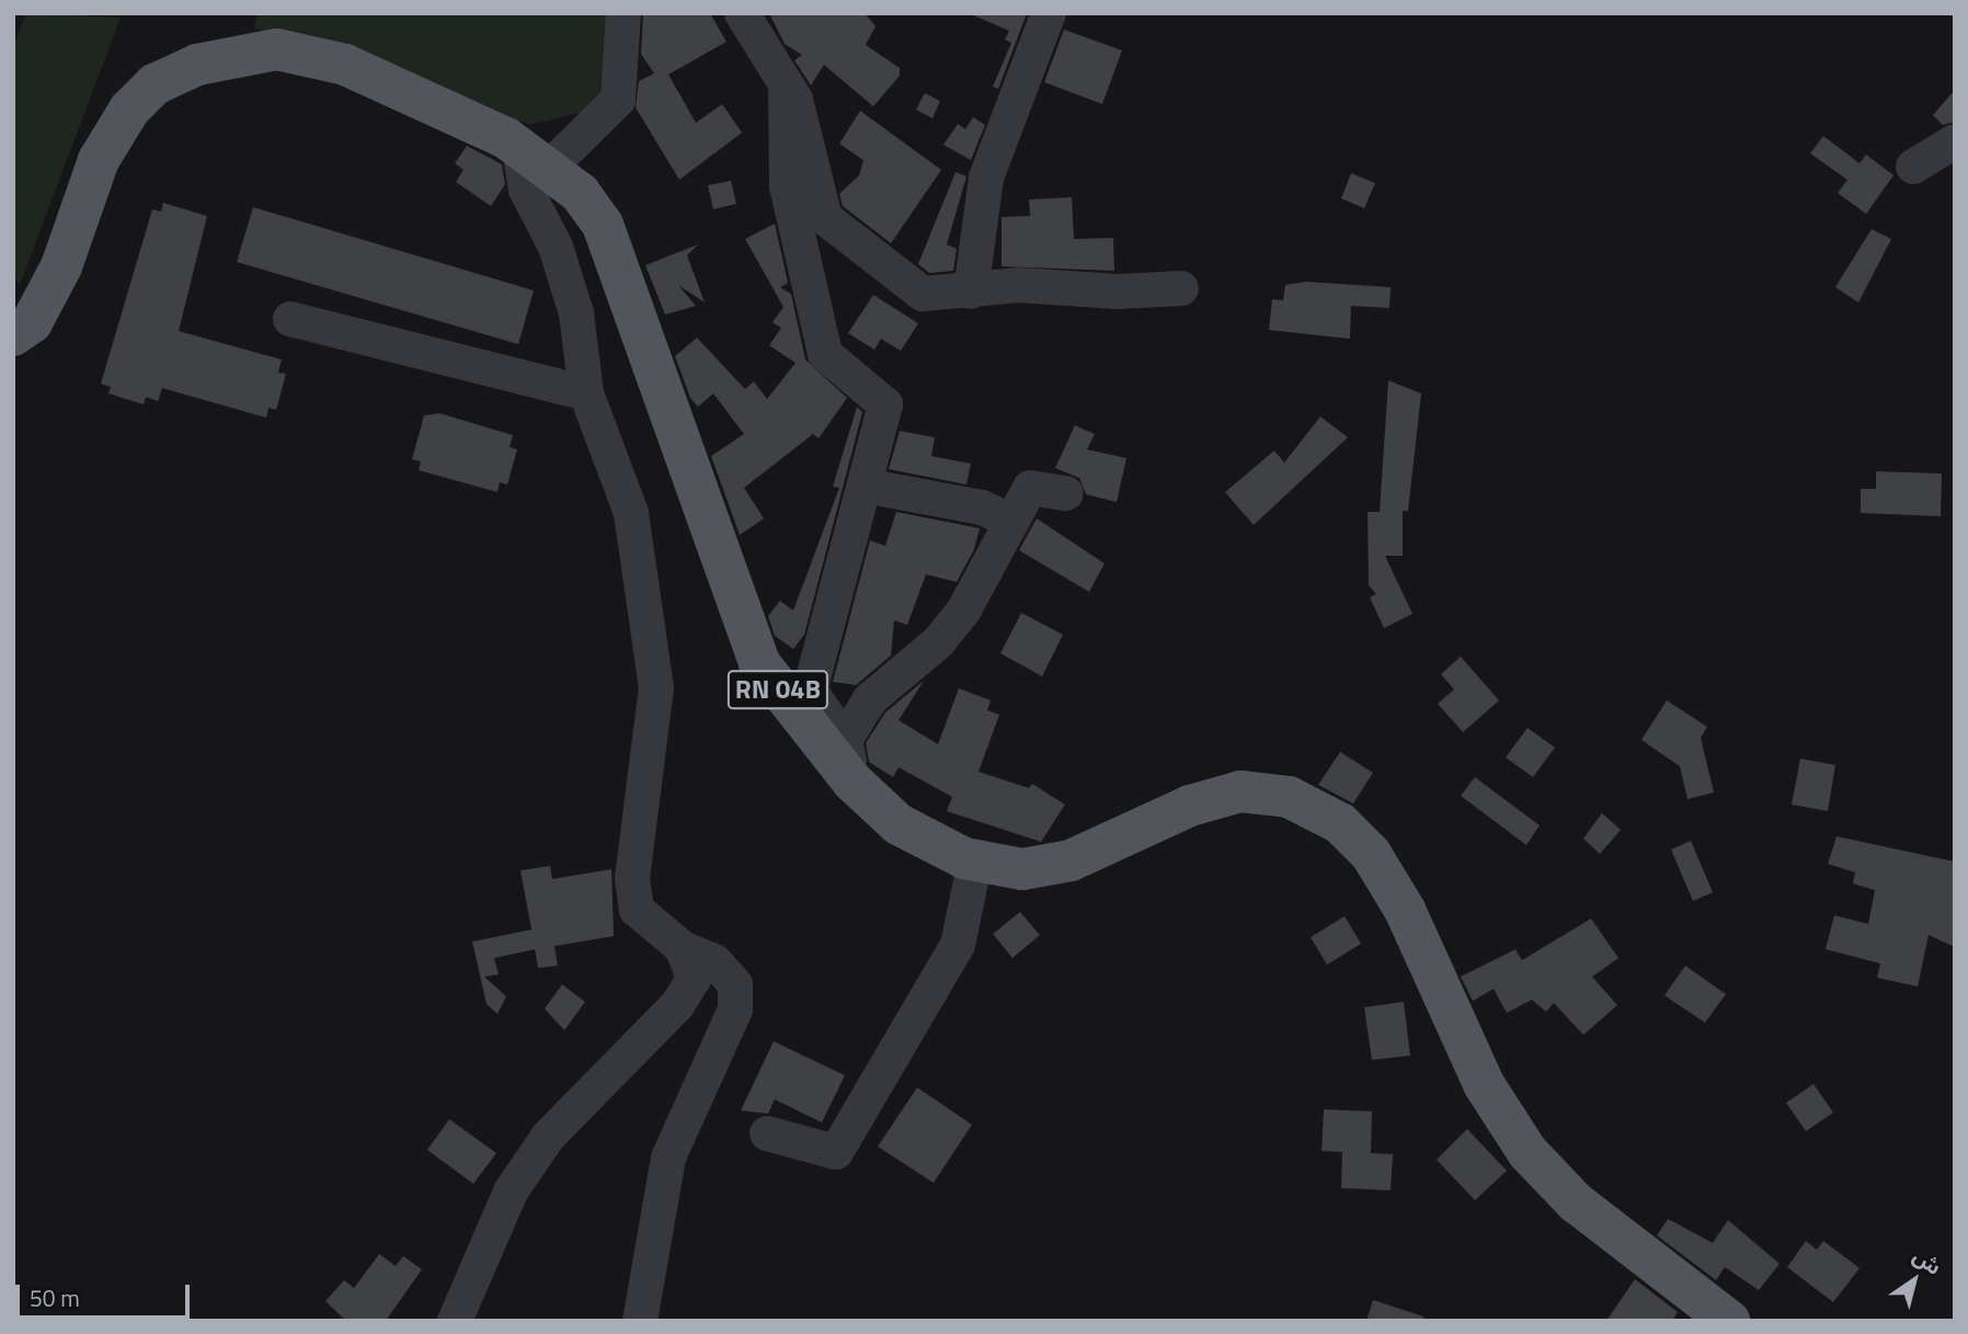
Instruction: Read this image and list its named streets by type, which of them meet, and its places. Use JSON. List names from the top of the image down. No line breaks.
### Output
{"streets":{"main road":["RN 04B"]},"scale_bar":"50 m","north":"top right"}
